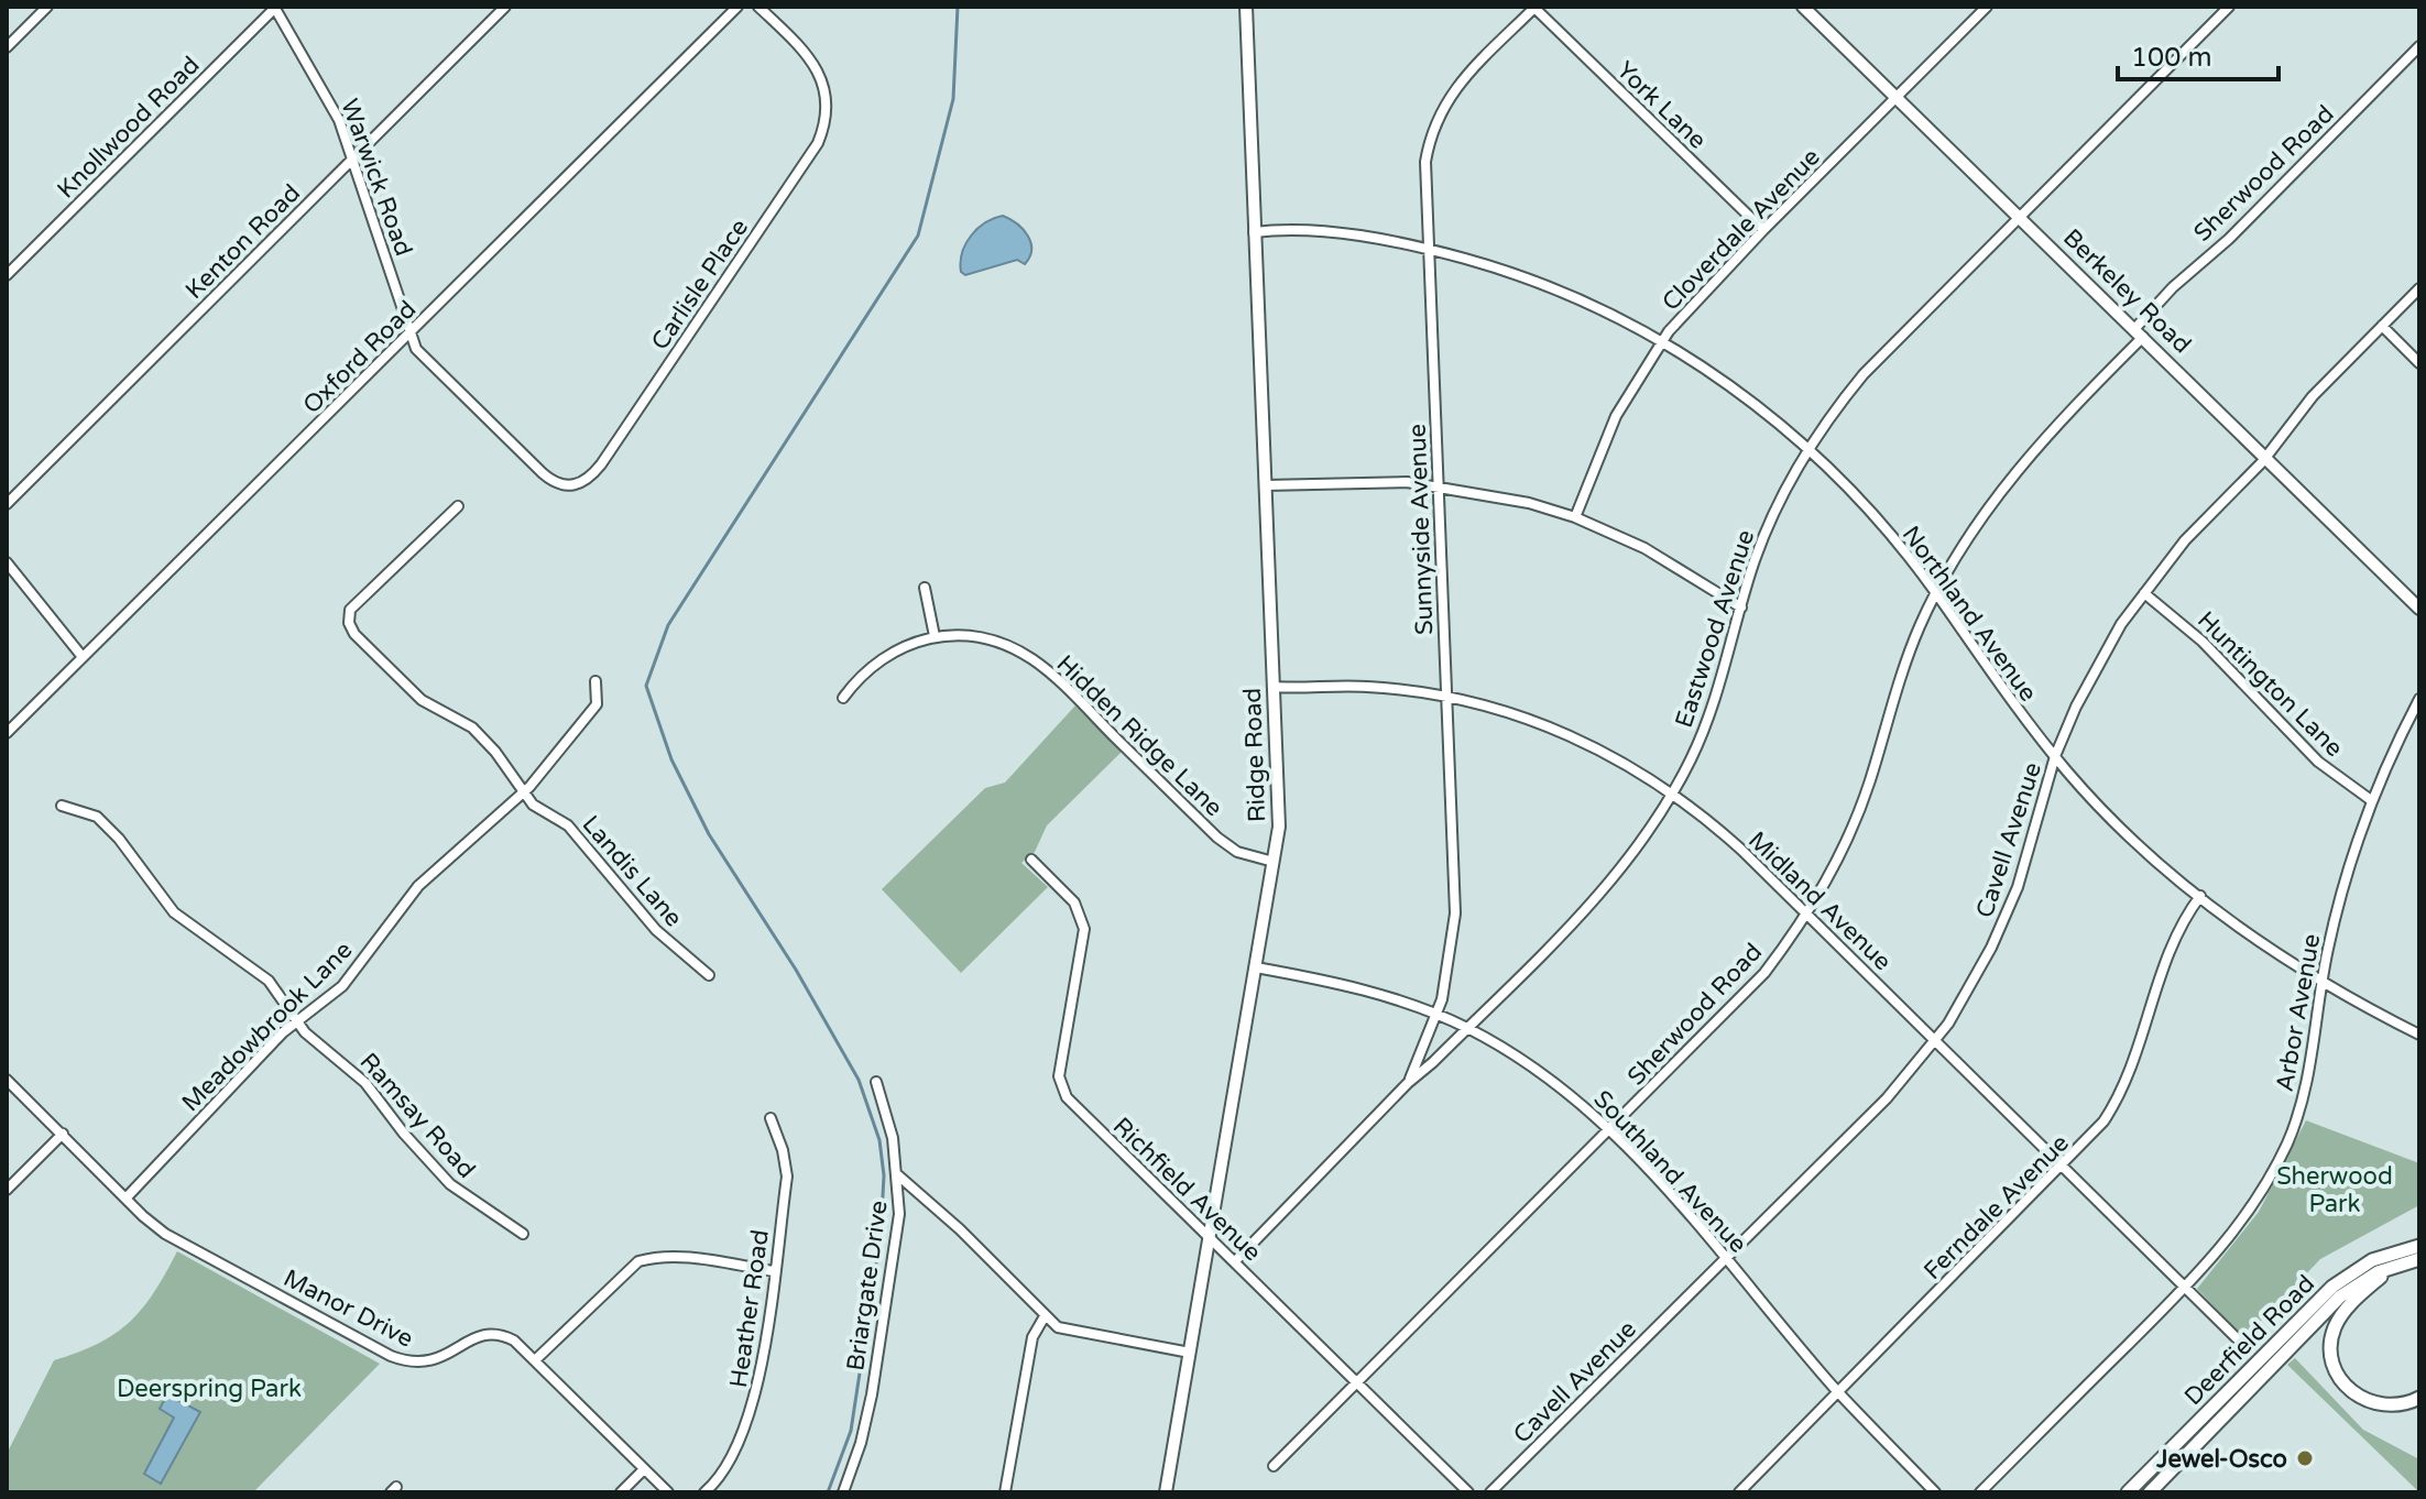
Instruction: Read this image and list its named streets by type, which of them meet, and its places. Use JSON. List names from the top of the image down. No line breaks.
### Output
{"streets":{"main road":["Deerfield Road"],"street":["York Lane","Knollwood Road","Sherwood Road","Warwick Road","Cloverdale Avenue","Kenton Road","Carlisle Place","Berkeley Road","Oxford Road","Sunnyside Avenue","Northland Avenue","Eastwood Avenue","Huntington Lane","Hidden Ridge Lane","Ridge Road","Cavell Avenue","Landis Lane","Midland Avenue","Arbor Avenue","Meadowbrook Lane","Ramsay Road","Southland Avenue","Richfield Avenue","Ferndale Avenue","Briargate Drive","Manor Drive","Heather Road"]},"crossings":[["York Lane","Cloverdale Avenue"],["York Lane","Sunnyside Avenue"],["Knollwood Road","Warwick Road"],["Sherwood Road","Berkeley Road"],["Sherwood Road","Northland Avenue"],["Sherwood Road","Midland Avenue"],["Sherwood Road","Southland Avenue"],["Sherwood Road","Richfield Avenue"],["Warwick Road","Kenton Road"],["Warwick Road","Carlisle Place"],["Warwick Road","Oxford Road"],["Cloverdale Avenue","Berkeley Road"],["Cloverdale Avenue","Northland Avenue"],["Berkeley Road","Eastwood Avenue"],["Berkeley Road","Cavell Avenue"],["Sunnyside Avenue","Northland Avenue"],["Sunnyside Avenue","Eastwood Avenue"],["Sunnyside Avenue","Midland Avenue"],["Sunnyside Avenue","Southland Avenue"],["Northland Avenue","Eastwood Avenue"],["Northland Avenue","Ridge Road"],["Northland Avenue","Cavell Avenue"],["Northland Avenue","Arbor Avenue"],["Northland Avenue","Ferndale Avenue"],["Eastwood Avenue","Midland Avenue"],["Eastwood Avenue","Southland Avenue"],["Eastwood Avenue","Richfield Avenue"],["Huntington Lane","Cavell Avenue"],["Huntington Lane","Arbor Avenue"],["Hidden Ridge Lane","Ridge Road"],["Ridge Road","Midland Avenue"],["Ridge Road","Southland Avenue"],["Ridge Road","Richfield Avenue"],["Cavell Avenue","Midland Avenue"],["Cavell Avenue","Southland Avenue"],["Landis Lane","Meadowbrook Lane"],["Midland Avenue","Arbor Avenue"],["Midland Avenue","Ferndale Avenue"],["Meadowbrook Lane","Ramsay Road"],["Meadowbrook Lane","Manor Drive"],["Southland Avenue","Ferndale Avenue"]],"parks":["Sherwood Park","Deerspring Park"],"places":["Jewel-Osco"],"scale_bar":"100 m"}
